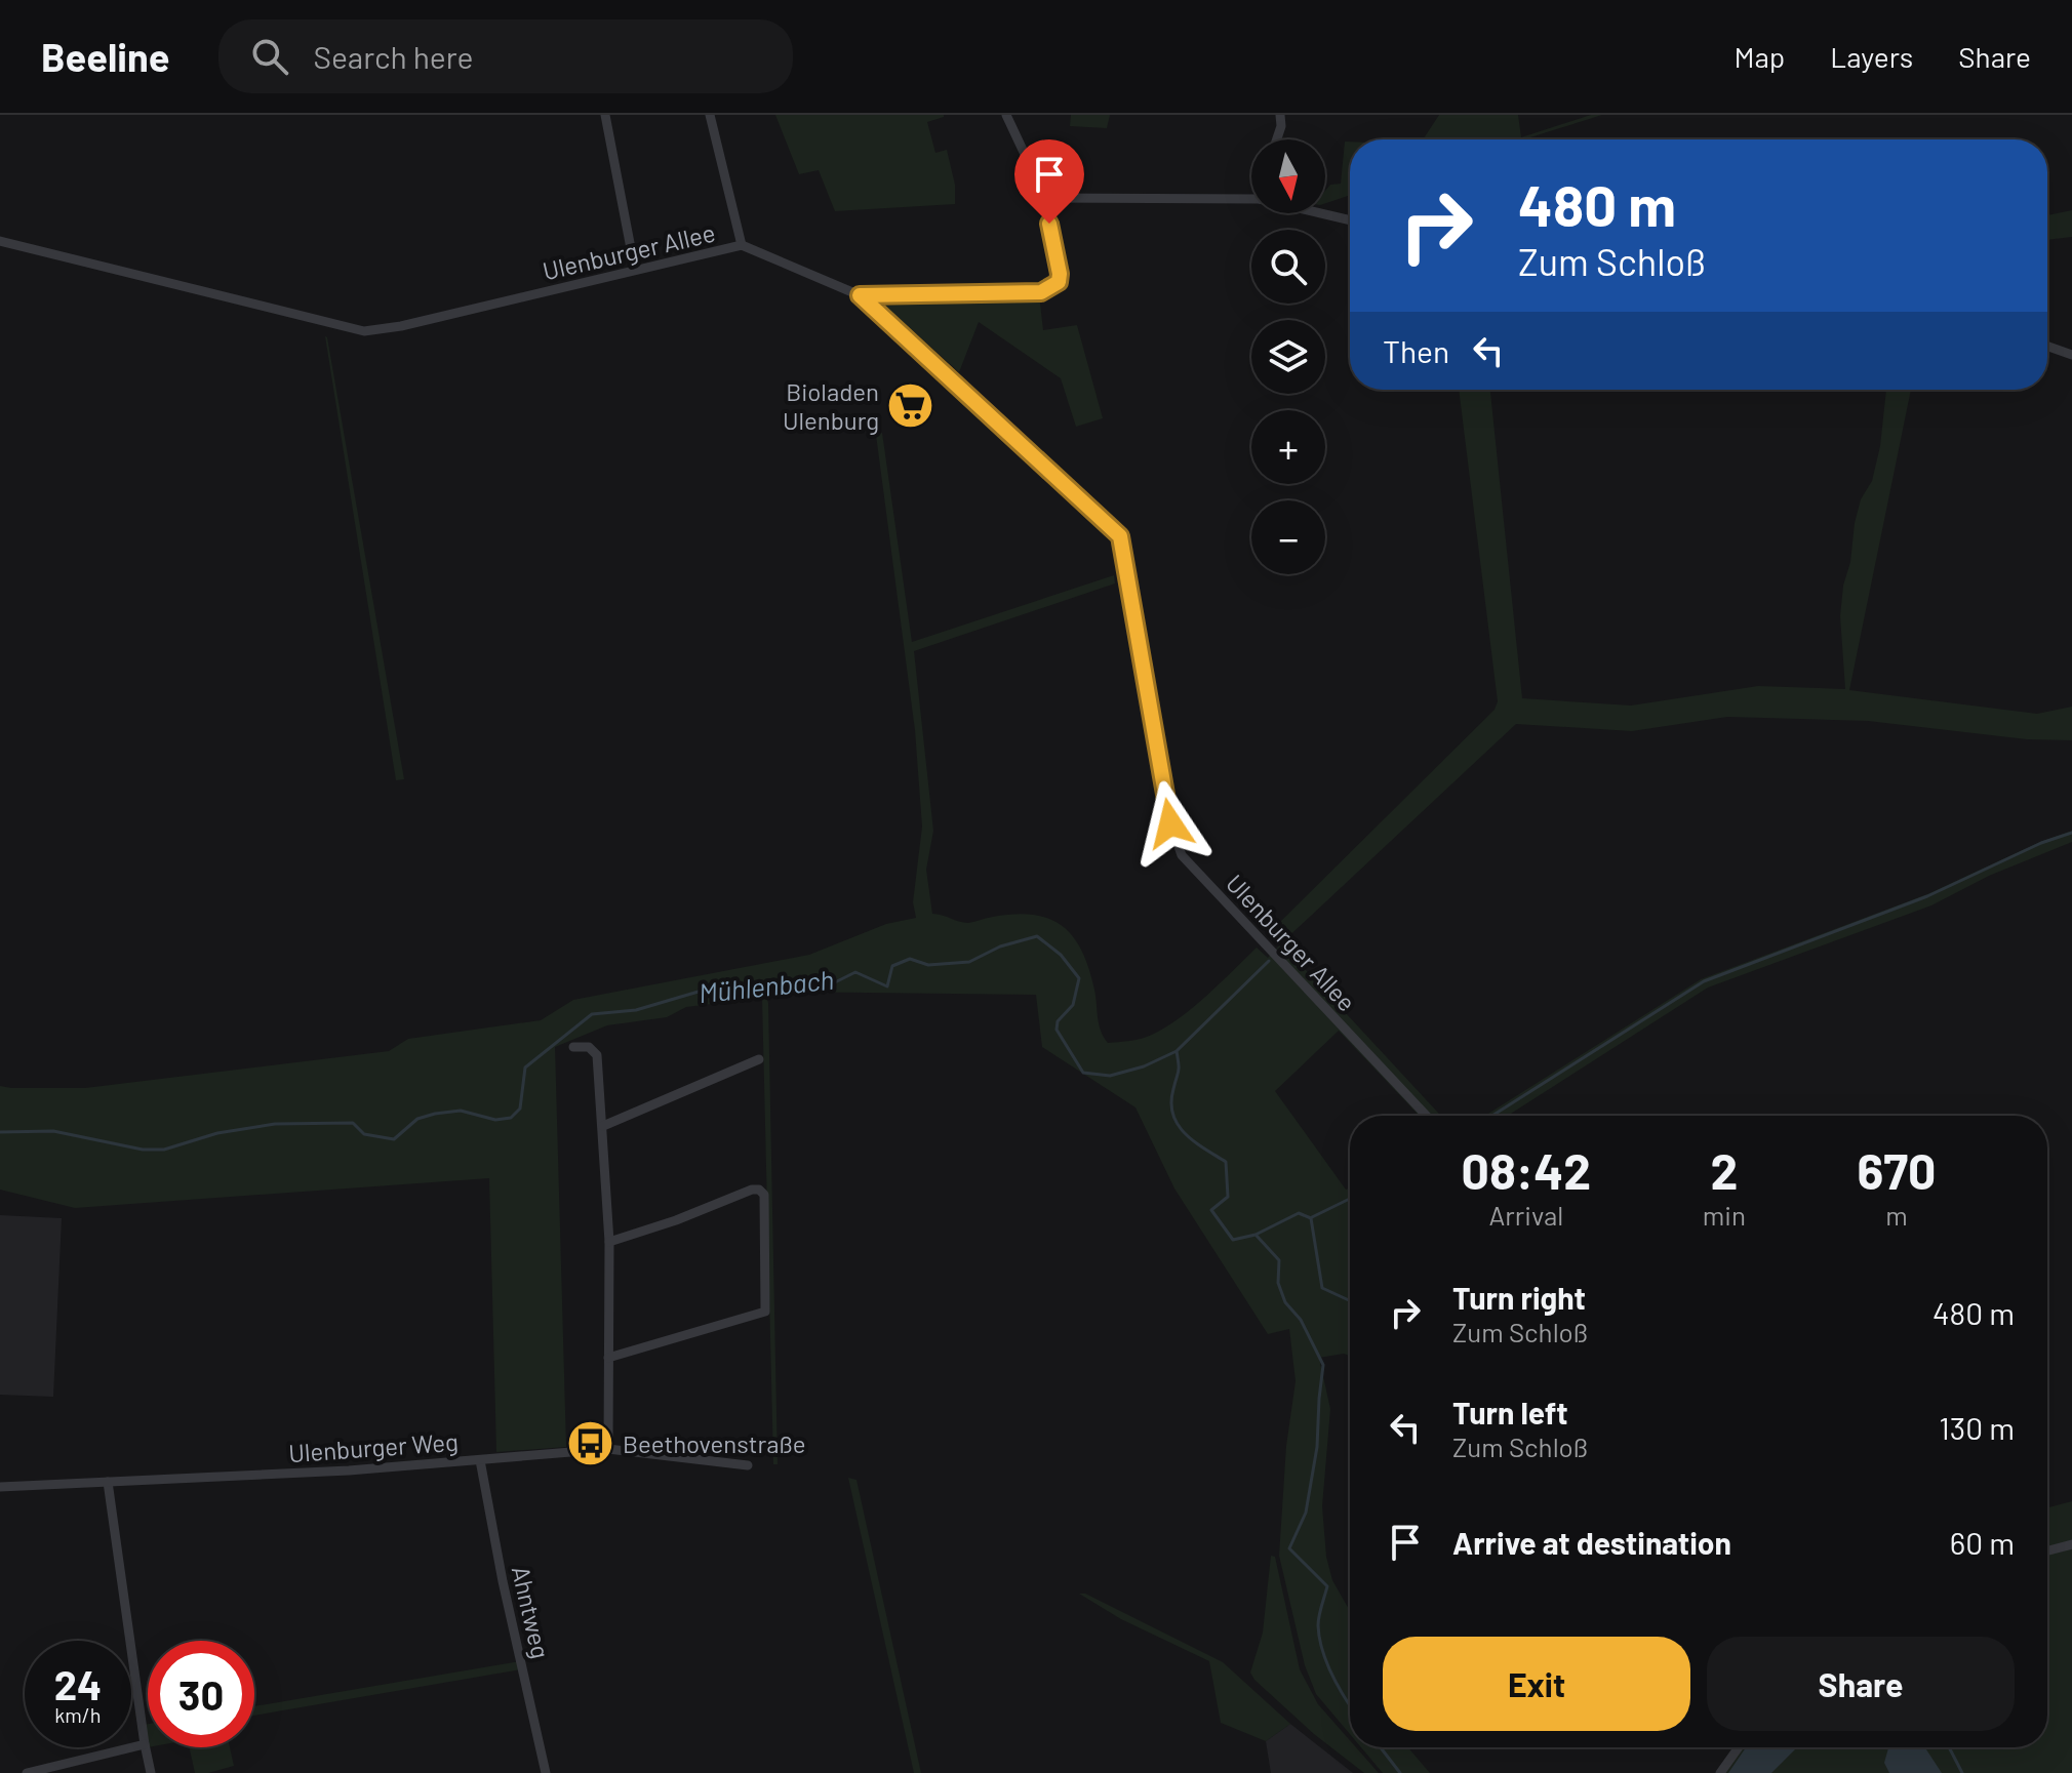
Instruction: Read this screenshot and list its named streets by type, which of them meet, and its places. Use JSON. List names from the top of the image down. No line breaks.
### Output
{"streets":{"street":["Ulenburger Allee","Ulenburger Weg","Ahntweg"]},"crossings":[["Ulenburger Weg","Ahntweg"]],"water":["Mühlenbach"],"places":{"supermarket":["Bioladen Ulenburg"],"bus stop":["Beethovenstraße"]},"north":"bottom","page":{"header":"Beeline","search":"Search here","nav":["Map","Layers","Share"],"map_buttons":["+","−"],"turn":["480 m","Zum Schloß"],"then":"Then","eta":["08:42","Arrival","2","min","670","m"],"list":[{"name":"Turn right","note":"Zum Schloß","value":"480 m"},{"name":"Turn left","note":"Zum Schloß","value":"130 m"},{"name":"Arrive at destination","value":"60 m"}],"buttons":["Exit","Share"],"speed":"24 km/h","limit":"30"}}
